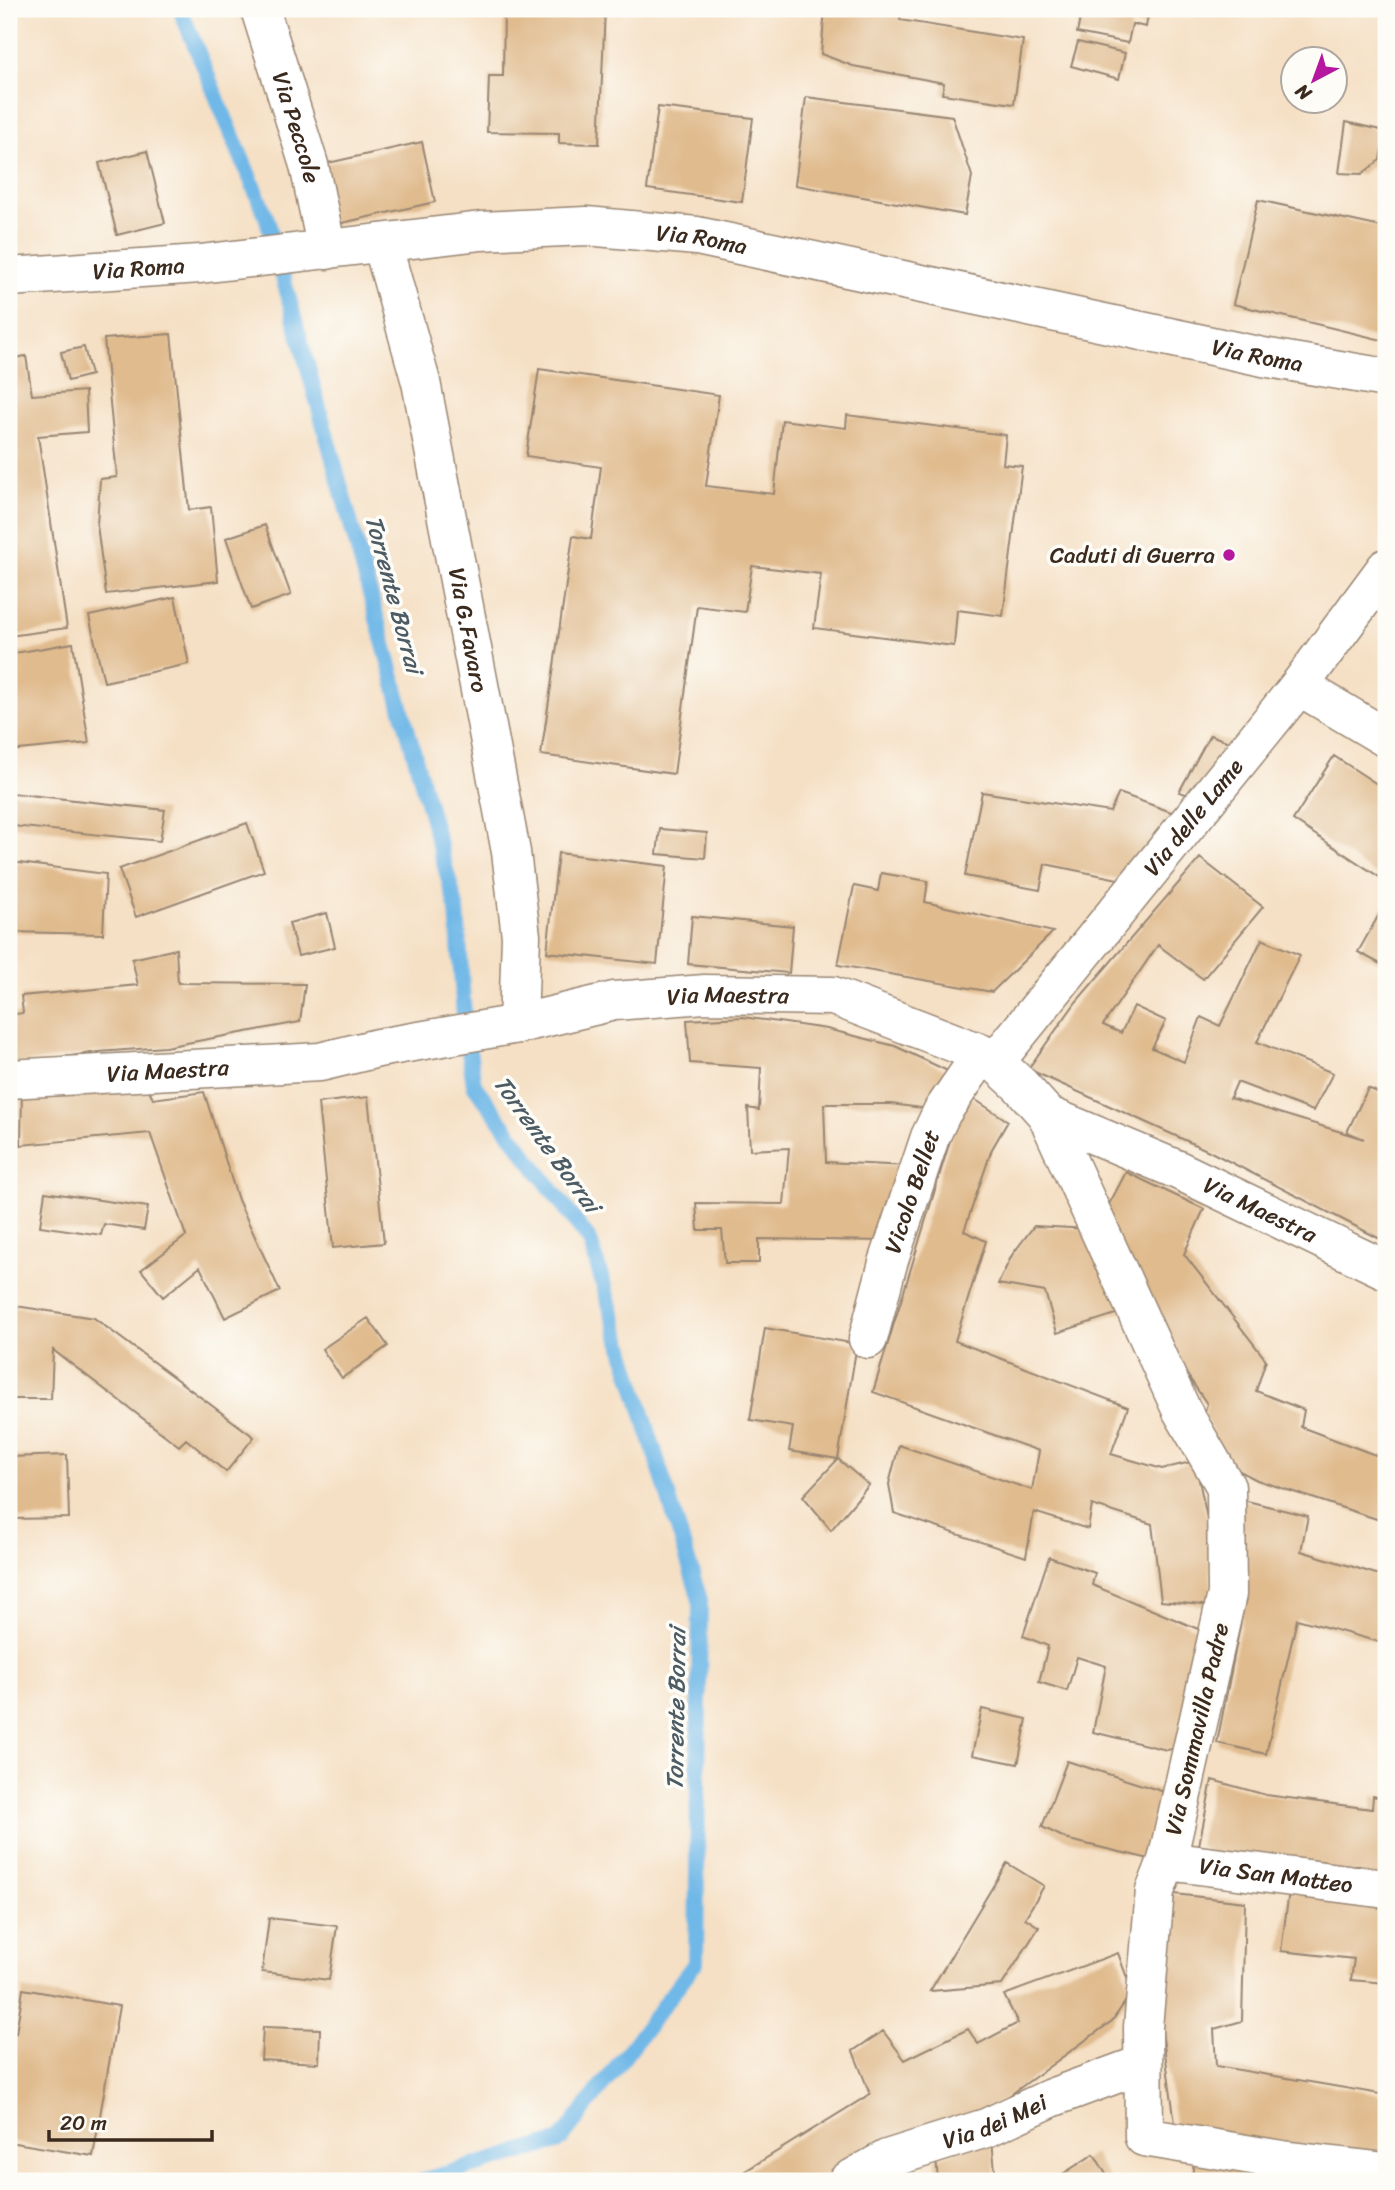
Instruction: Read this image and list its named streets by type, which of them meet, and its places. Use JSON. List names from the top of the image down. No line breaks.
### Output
{"streets":{"street":["Via Peccole","Via Roma","Via G.Favaro","Via delle Lame","Via Maestra","Vicolo Bellet","Via Sommavilla Padre","Via San Matteo","Via dei Mei"]},"crossings":[["Via Peccole","Via Roma"],["Via Roma","Via G.Favaro"],["Via G.Favaro","Via Maestra"],["Via delle Lame","Via Maestra"],["Via delle Lame","Vicolo Bellet"],["Via Maestra","Vicolo Bellet"],["Via Maestra","Via Sommavilla Padre"],["Via Sommavilla Padre","Via San Matteo"],["Via Sommavilla Padre","Via dei Mei"]],"water":["Torrente Borrai"],"places":["Caduti di Guerra"],"scale_bar":"20 m","north":"bottom left"}
